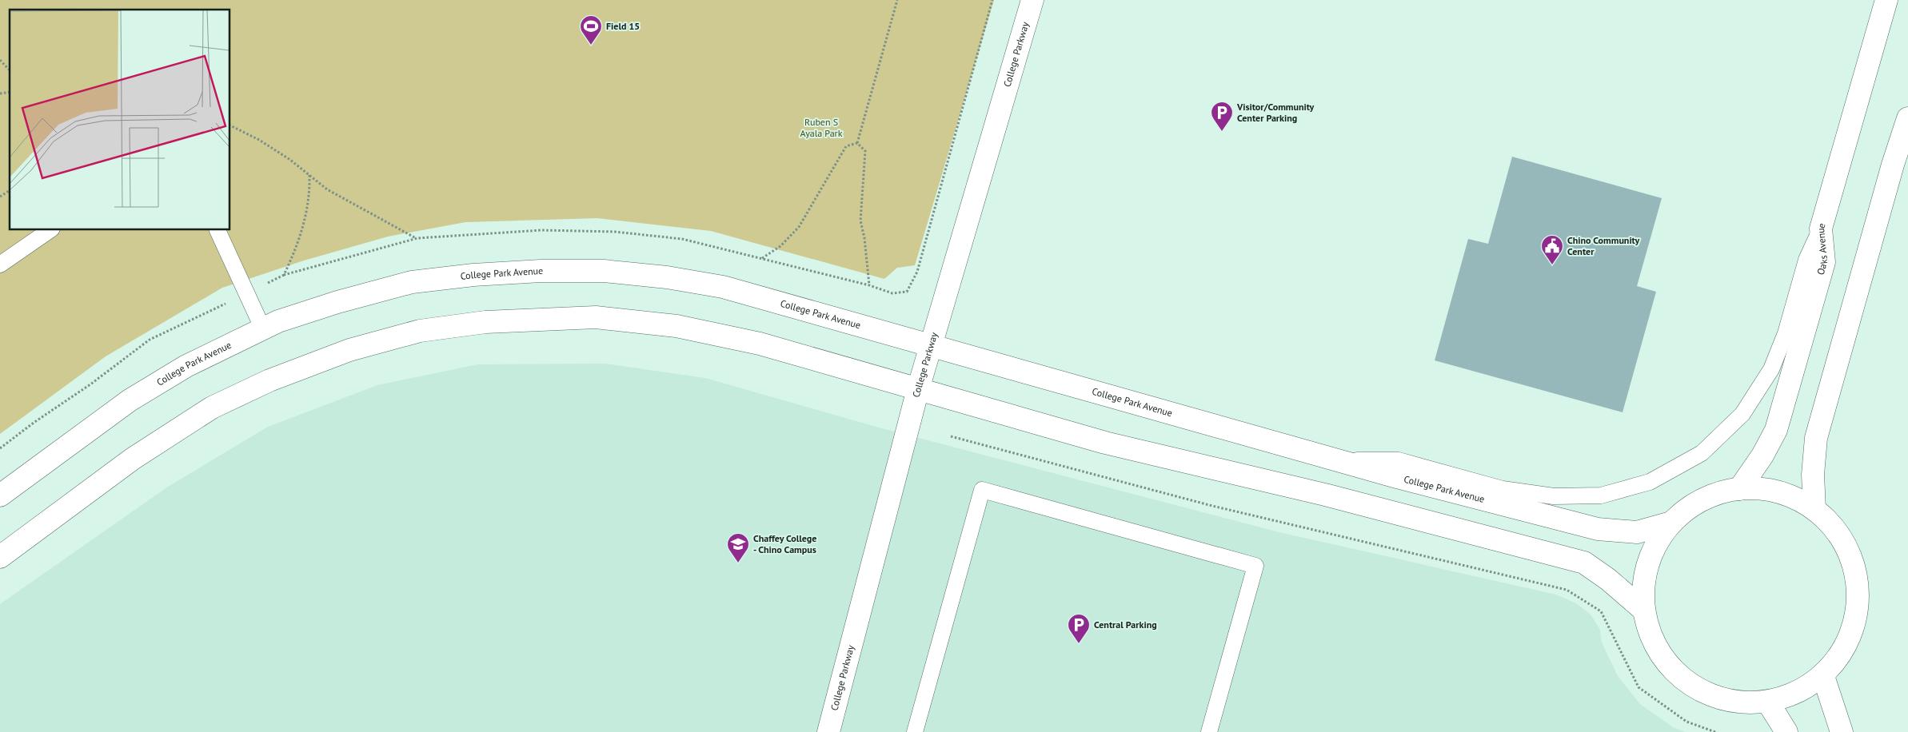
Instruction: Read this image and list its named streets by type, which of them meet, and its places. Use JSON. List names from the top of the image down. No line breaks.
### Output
{"streets":{"street":["College Parkway","Oaks Avenue","College Park Avenue"]},"crossings":[["College Parkway","College Park Avenue"]],"parks":["Ruben S Ayala Park"],"places":{"sports":["Field 15"],"parking":["Visitor/Community Center Parking","Central Parking"],"public building":["Chino Community Center"],"school or university":["Chaffey College - Chino Campus"]}}
